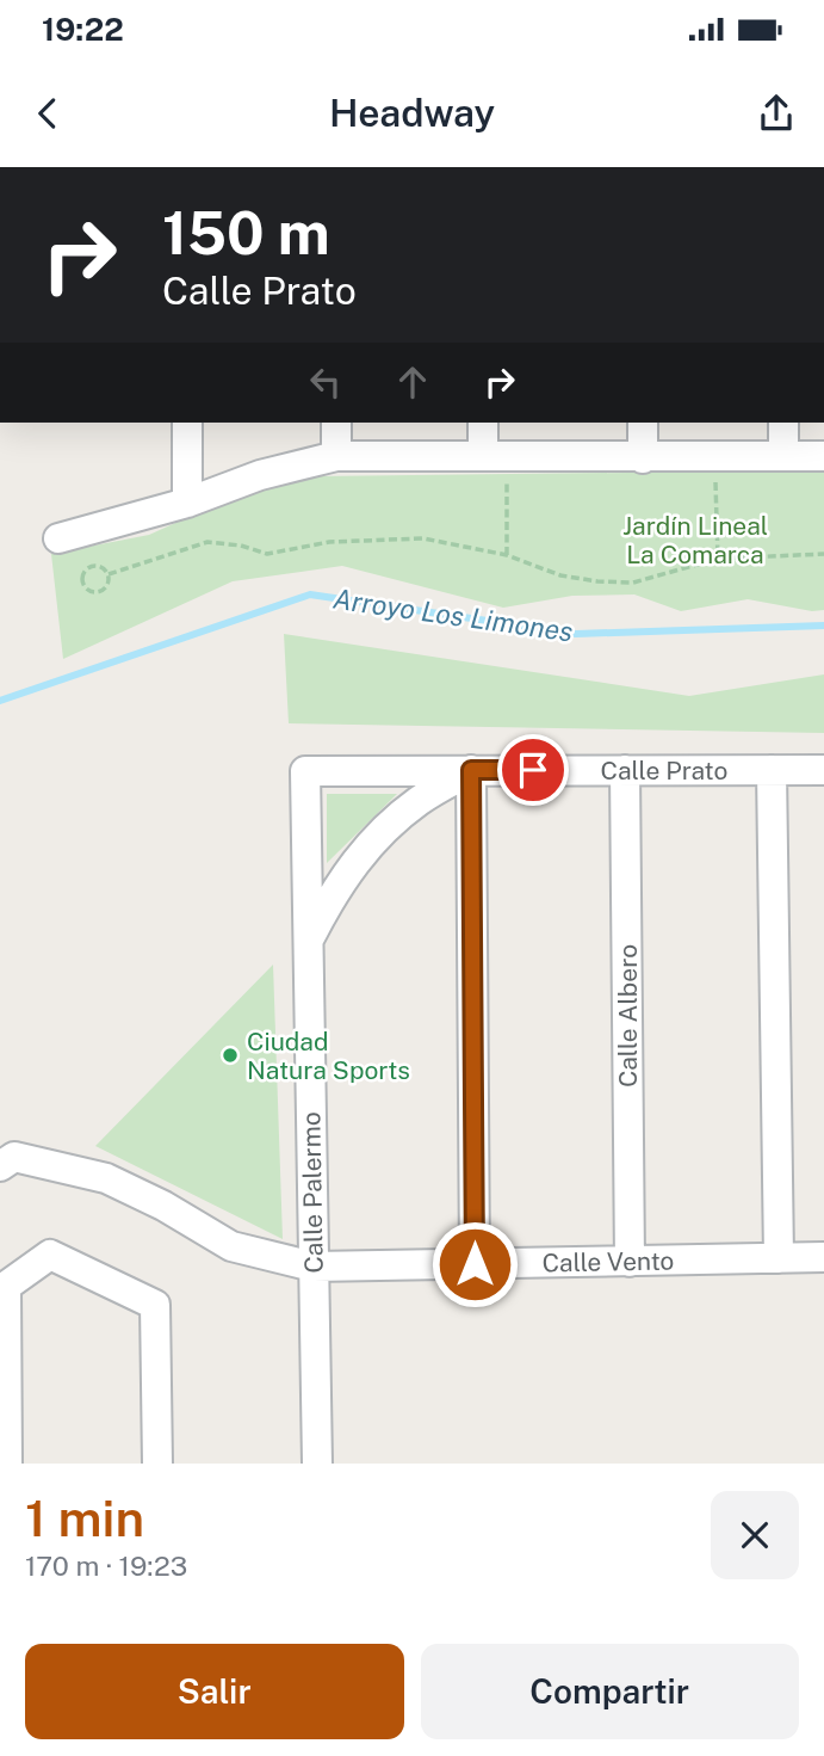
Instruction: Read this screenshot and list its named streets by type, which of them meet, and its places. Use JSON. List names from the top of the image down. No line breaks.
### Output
{"streets":{"street":["Calle Prato","Calle Albero","Calle Palermo","Calle Vento"]},"crossings":[["Calle Prato","Calle Albero"],["Calle Prato","Calle Palermo"],["Calle Albero","Calle Vento"],["Calle Palermo","Calle Vento"]],"water":["Arroyo Los Limones"],"parks":["Jardín Lineal La Comarca"],"places":["Ciudad Natura Sports"],"page":{"status":"19:22","header":"Headway","turn":["150 m","Calle Prato"],"heading":["1 min","170 m · 19:23"],"buttons":["Salir","Compartir"]}}
